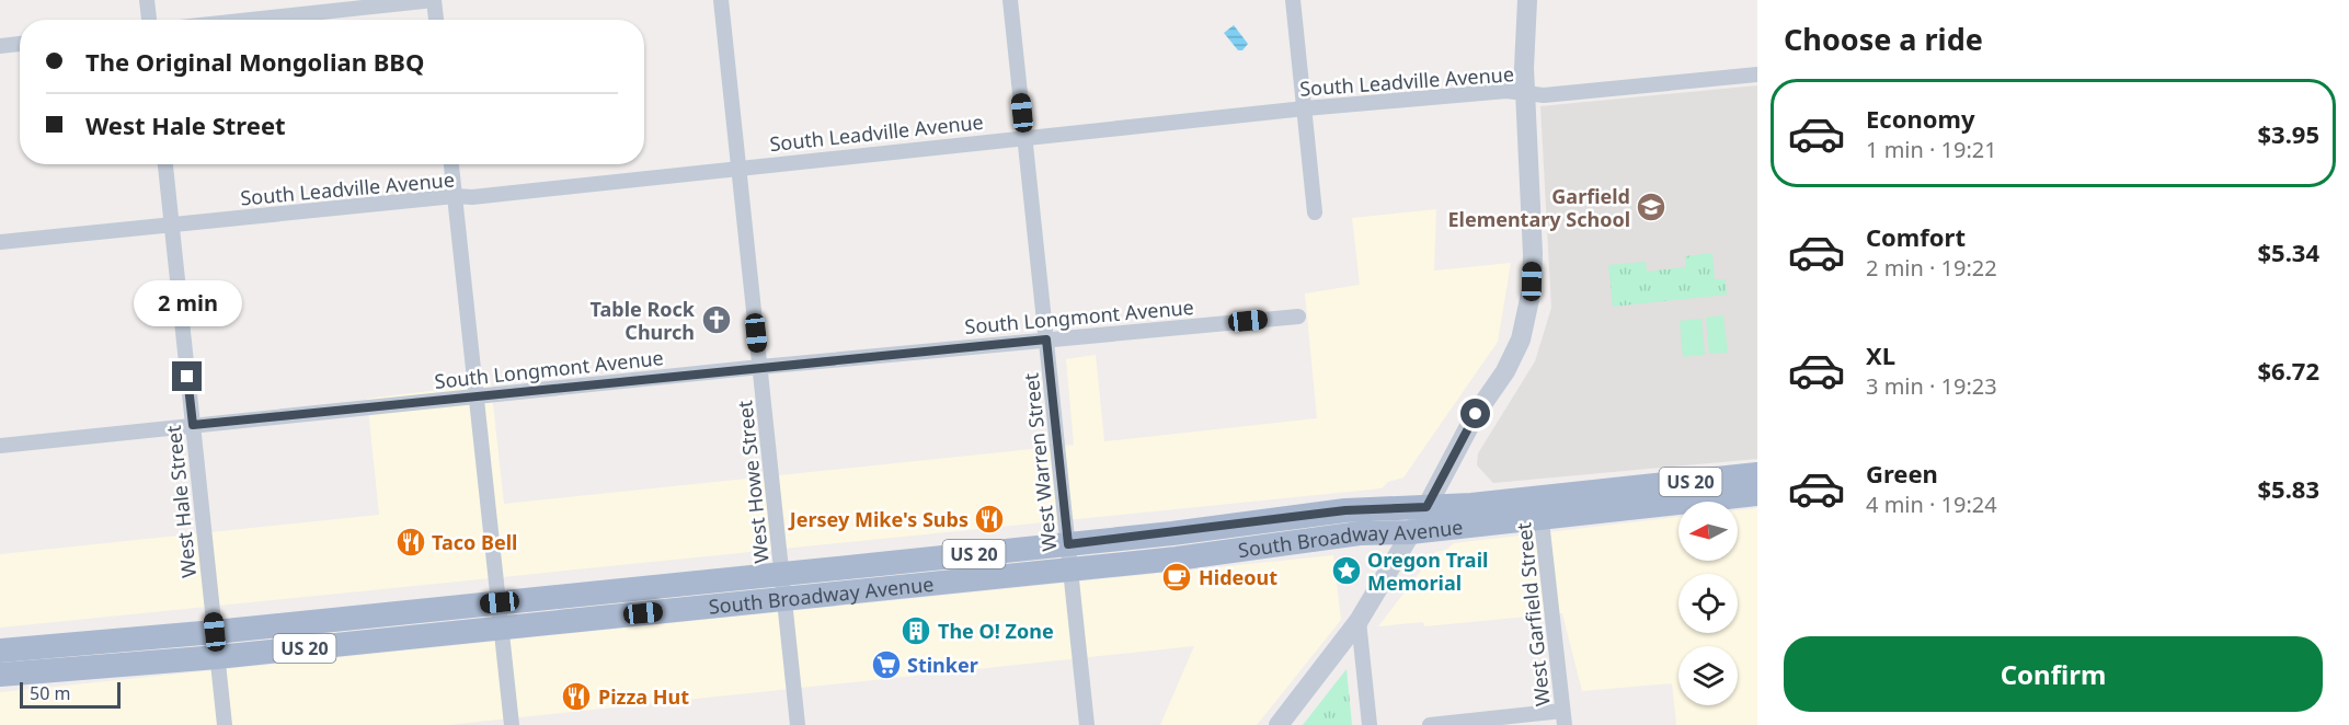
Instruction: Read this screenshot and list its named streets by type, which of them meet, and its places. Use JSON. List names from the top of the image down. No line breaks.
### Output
{"streets":{"main road":["US 20","South Broadway Avenue"],"street":["South Leadville Avenue","South Longmont Avenue","West Warren Street","West Howe Street","West Hale Street","West Garfield Street"]},"crossings":[["South Leadville Avenue","West Warren Street"],["South Leadville Avenue","West Howe Street"],["South Leadville Avenue","West Hale Street"],["South Longmont Avenue","West Warren Street"],["South Longmont Avenue","West Howe Street"],["South Longmont Avenue","West Hale Street"],["West Warren Street","South Broadway Avenue"],["West Howe Street","South Broadway Avenue"],["West Hale Street","South Broadway Avenue"],["South Broadway Avenue","West Garfield Street"]],"places":{"school or university":["Garfield Elementary School"],"church":["Table Rock Church"],"restaurant":["Jersey Mike's Subs","Taco Bell","Pizza Hut"],"place":["Oregon Trail Memorial"],"cafe":["Hideout"],"building":["The O! Zone"],"supermarket":["Stinker"]},"scale_bar":"50 m","north":"left","page":{"heading":"Choose a ride","banner":["The Original Mongolian BBQ","West Hale Street"],"list":[{"name":"Economy","note":"1 min · 19:21","value":"$3.95"},{"name":"Comfort","note":"2 min · 19:22","value":"$5.34"},{"name":"XL","note":"3 min · 19:23","value":"$6.72"},{"name":"Green","note":"4 min · 19:24","value":"$5.83"}],"bubble":"2 min","buttons":"Confirm","scale":"50 m"}}
